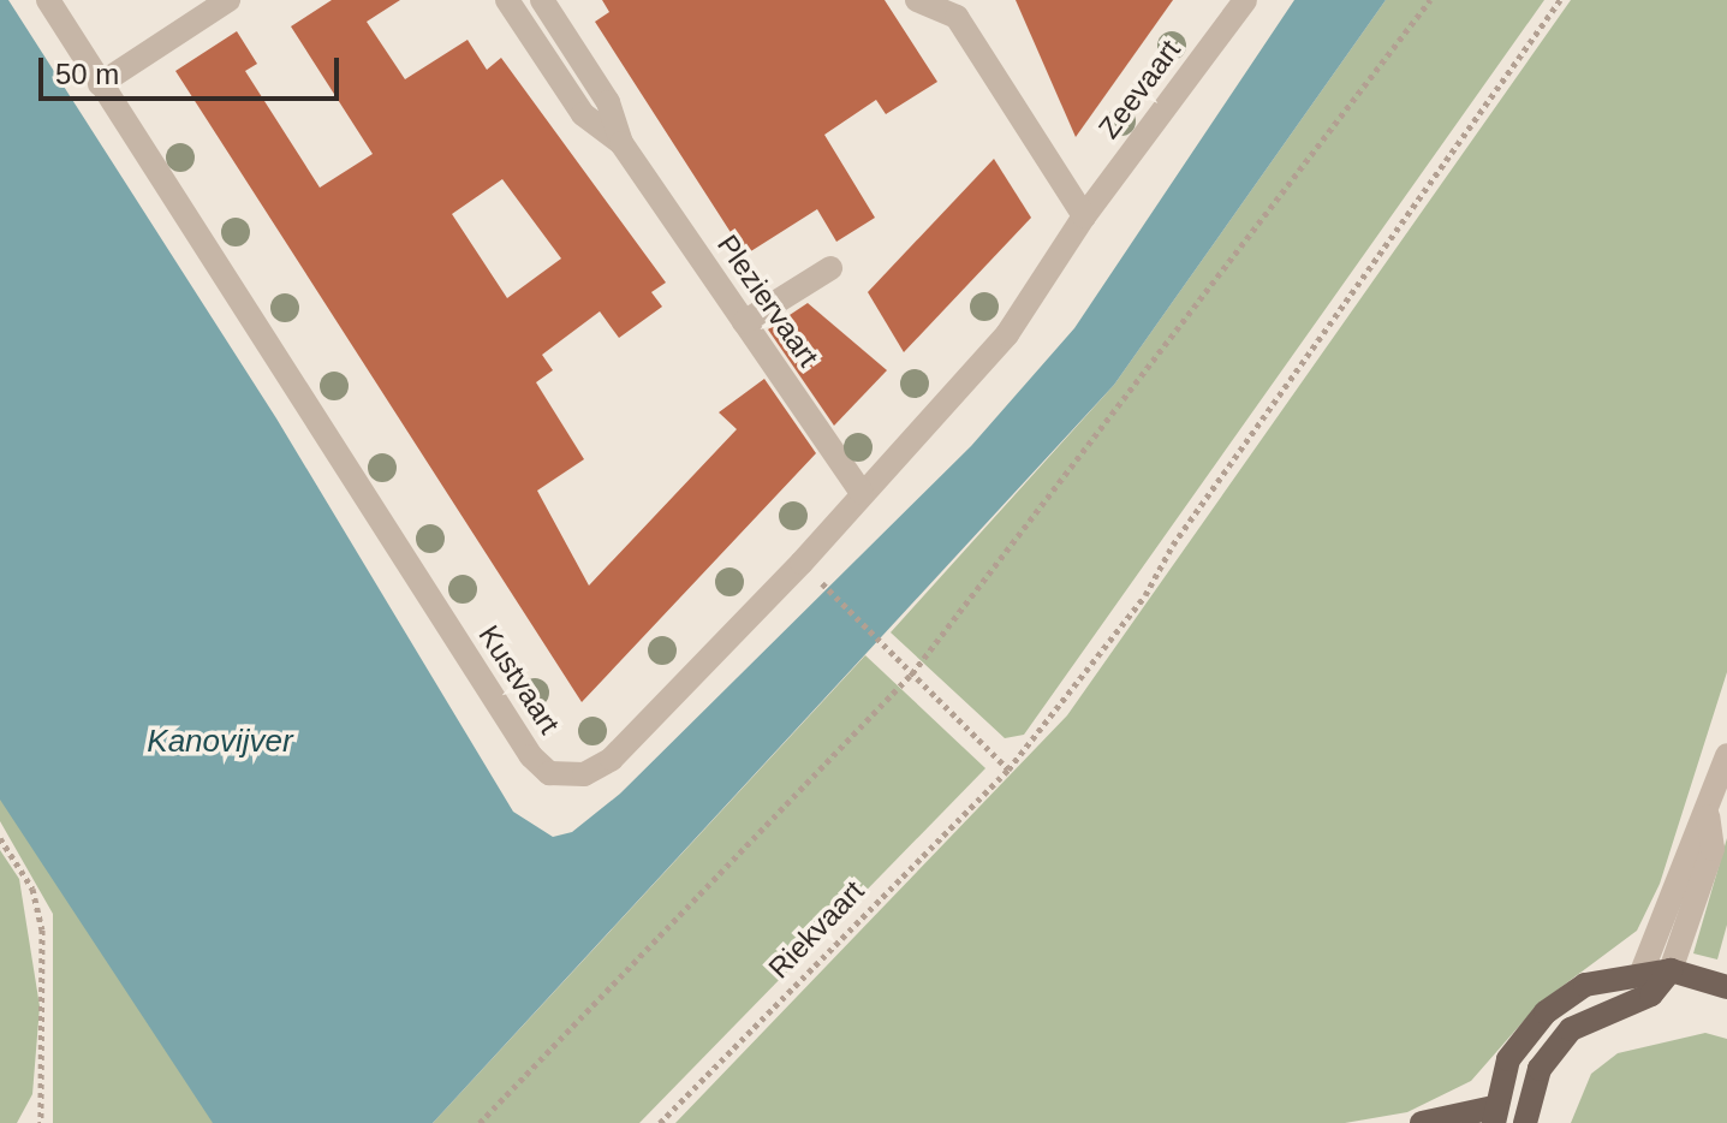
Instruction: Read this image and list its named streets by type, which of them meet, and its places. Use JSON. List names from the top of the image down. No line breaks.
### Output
{"streets":{"street":["Zeevaart","Pleziervaart","Kustvaart"],"path":["Riekvaart"]},"crossings":[["Zeevaart","Kustvaart"],["Pleziervaart","Kustvaart"]],"water":["Kanovijver"],"scale_bar":"50 m"}
